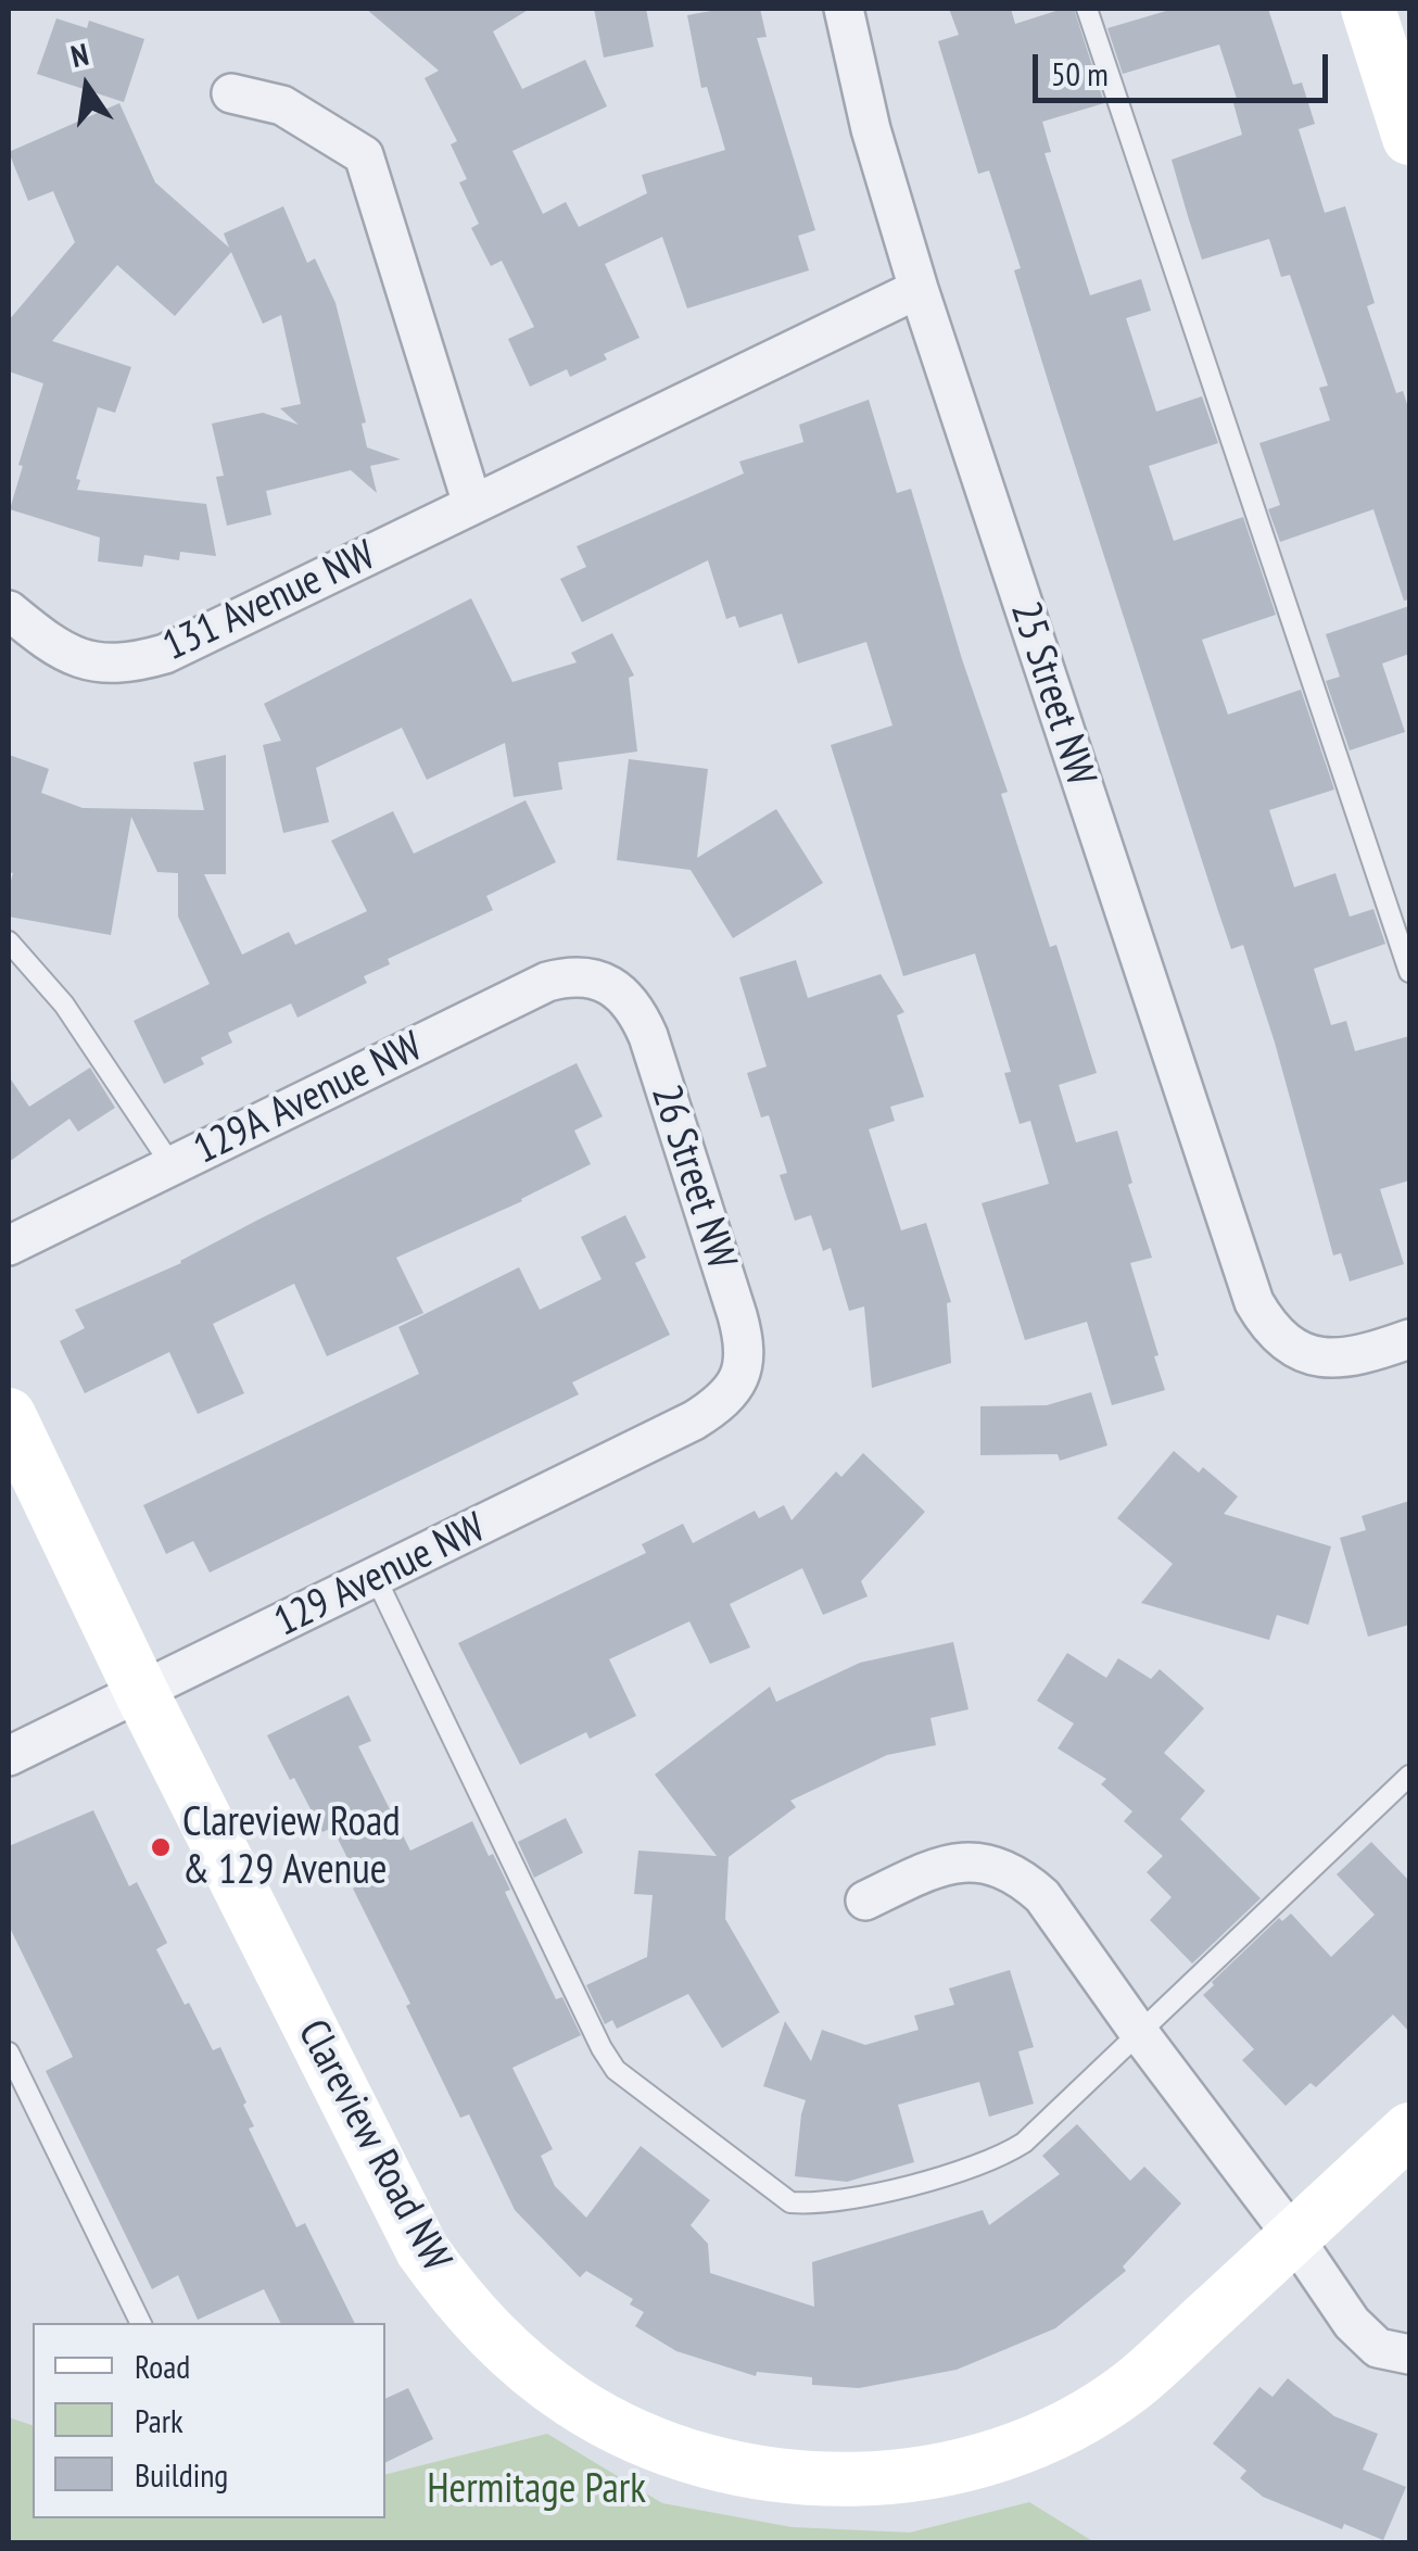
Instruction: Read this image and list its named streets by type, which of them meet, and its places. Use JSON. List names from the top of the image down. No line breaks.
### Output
{"streets":{"street":["131 Avenue NW","25 Street NW","129A Avenue NW","26 Street NW","129 Avenue NW","Clareview Road NW"]},"crossings":[["131 Avenue NW","25 Street NW"],["129A Avenue NW","26 Street NW"],["26 Street NW","129 Avenue NW"],["129 Avenue NW","Clareview Road NW"]],"parks":["Hermitage Park"],"places":["Clareview Road & 129 Avenue"],"legend":["Road","Park","Building"],"scale_bar":"50 m","north":"top"}
